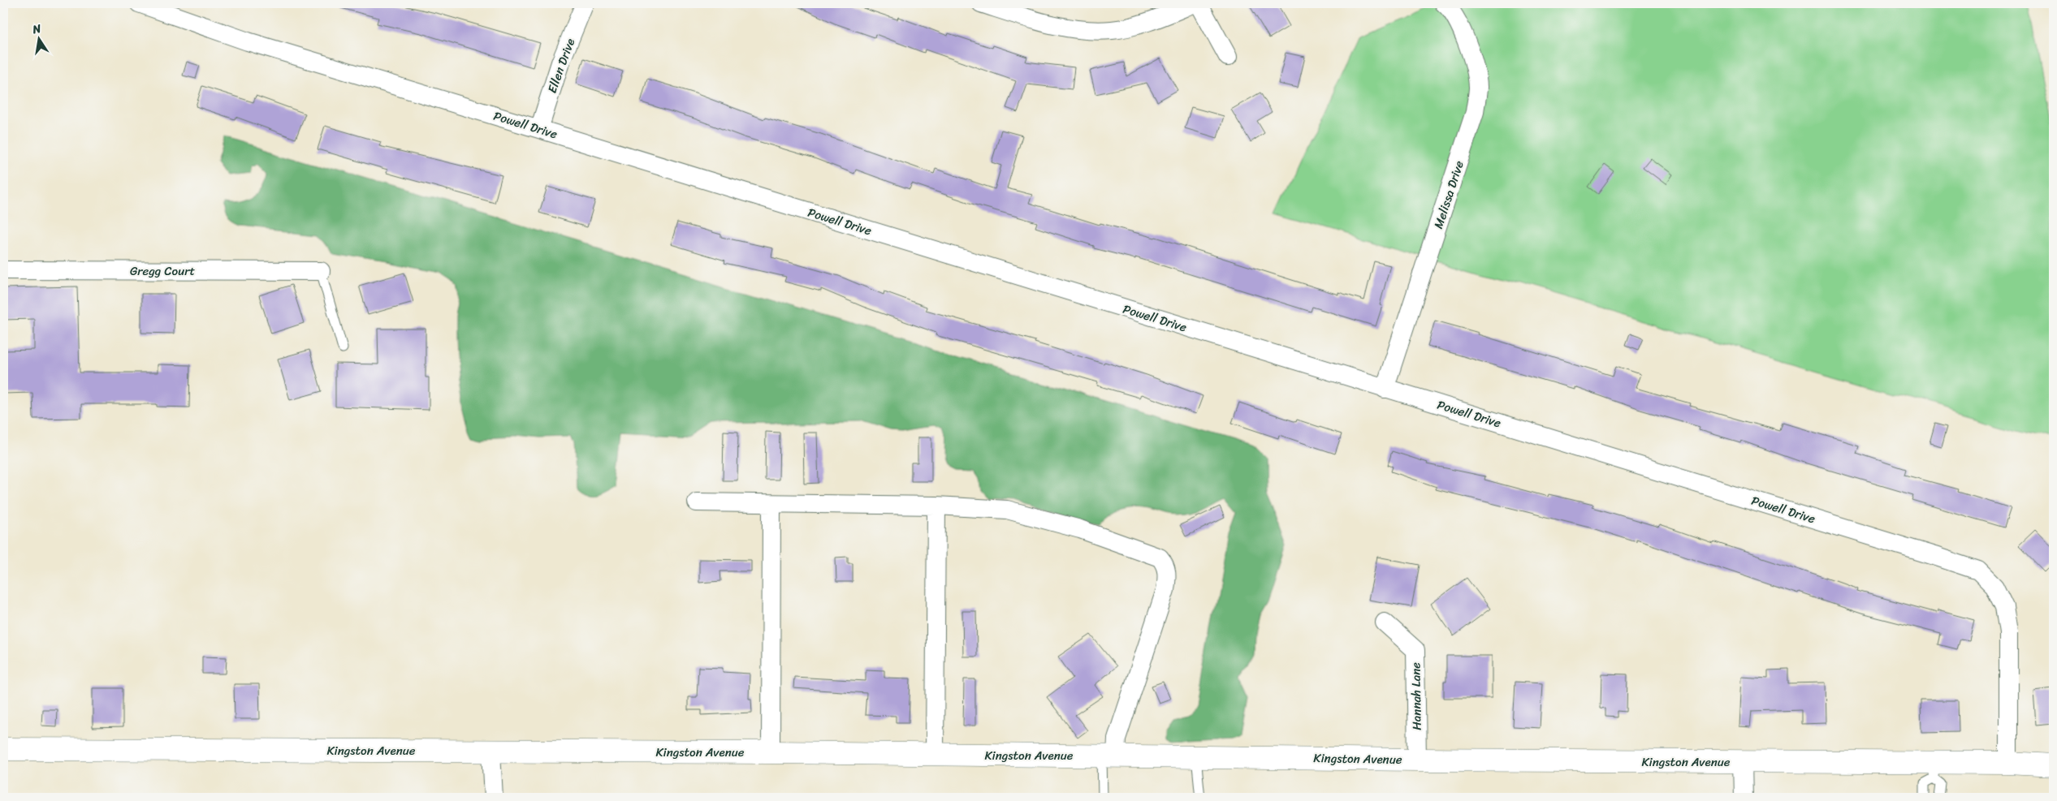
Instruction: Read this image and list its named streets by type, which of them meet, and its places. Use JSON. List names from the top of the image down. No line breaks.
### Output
{"streets":{"street":["Ellen Drive","Powell Drive","Melissa Drive","Gregg Court","Hannah Lane","Kingston Avenue"]},"crossings":[["Ellen Drive","Powell Drive"],["Powell Drive","Melissa Drive"],["Powell Drive","Kingston Avenue"],["Hannah Lane","Kingston Avenue"]],"north":"top"}
